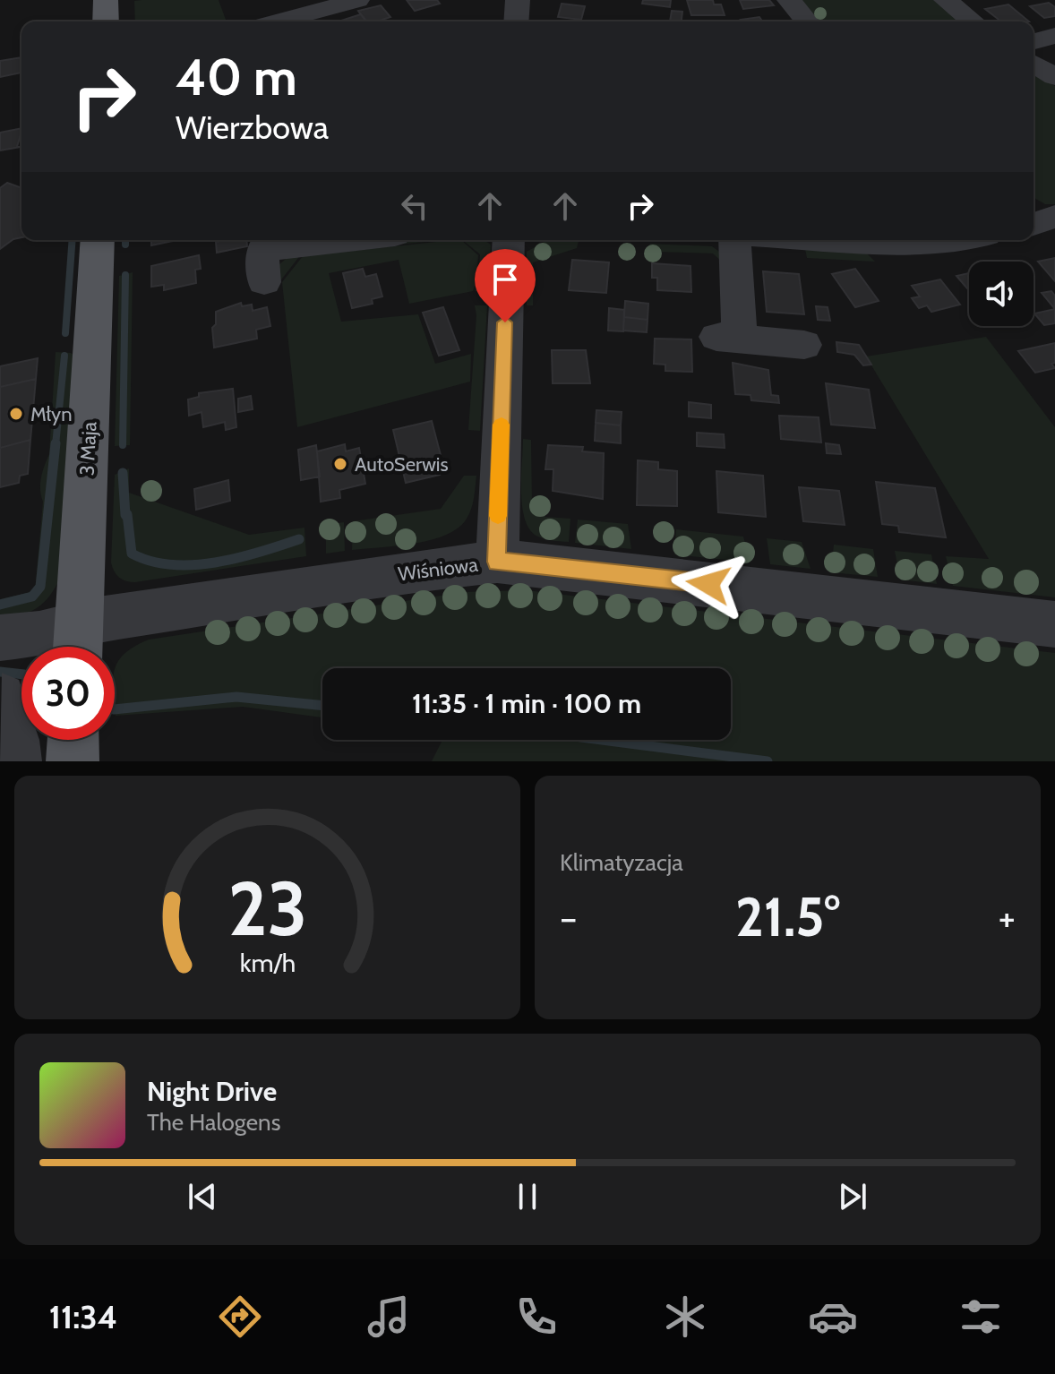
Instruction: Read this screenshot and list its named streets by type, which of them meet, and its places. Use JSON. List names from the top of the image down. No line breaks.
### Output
{"streets":{"main road":["3 Maja"],"street":["Wiśniowa"]},"crossings":[["3 Maja","Wiśniowa"]],"places":["Młyn","AutoSerwis"],"page":{"turn":["40 m","Wierzbowa"],"limit":"30","trip":"11:35 · 1 min · 100 m","tile":"Klimatyzacja","heat":["−","21.5°","+"],"song":["Night Drive","The Halogens"],"tabs":"11:34","gauge":["23","km/h"]}}
